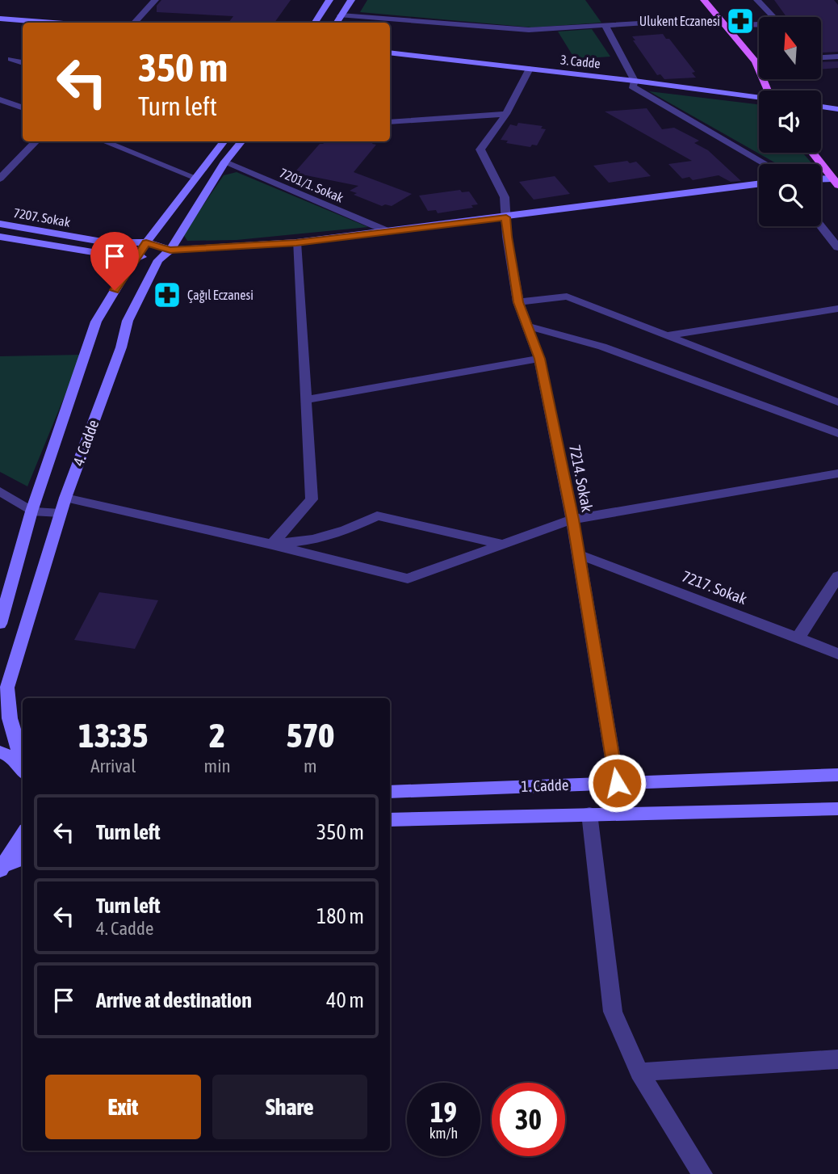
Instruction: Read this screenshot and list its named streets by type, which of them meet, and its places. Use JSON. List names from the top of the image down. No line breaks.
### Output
{"streets":{"street":["3. Cadde","7201/1. Sokak","7207. Sokak","4. Cadde","7214. Sokak","7217. Sokak","1. Cadde"]},"crossings":[["7201/1. Sokak","4. Cadde"],["7207. Sokak","4. Cadde"],["7214. Sokak","7217. Sokak"],["7214. Sokak","1. Cadde"]],"places":{"pharmacy":["Ulukent Eczanesi","Çağıl Eczanesi"]},"north":"top","page":{"turn":["350 m","Turn left"],"eta":["13:35","Arrival","2","min","570","m"],"list":[{"name":"Turn left","value":"350 m"},{"name":"Turn left","note":"4. Cadde","value":"180 m"},{"name":"Arrive at destination","value":"40 m"}],"buttons":["Exit","Share"],"speed":"19 km/h","limit":"30"}}
